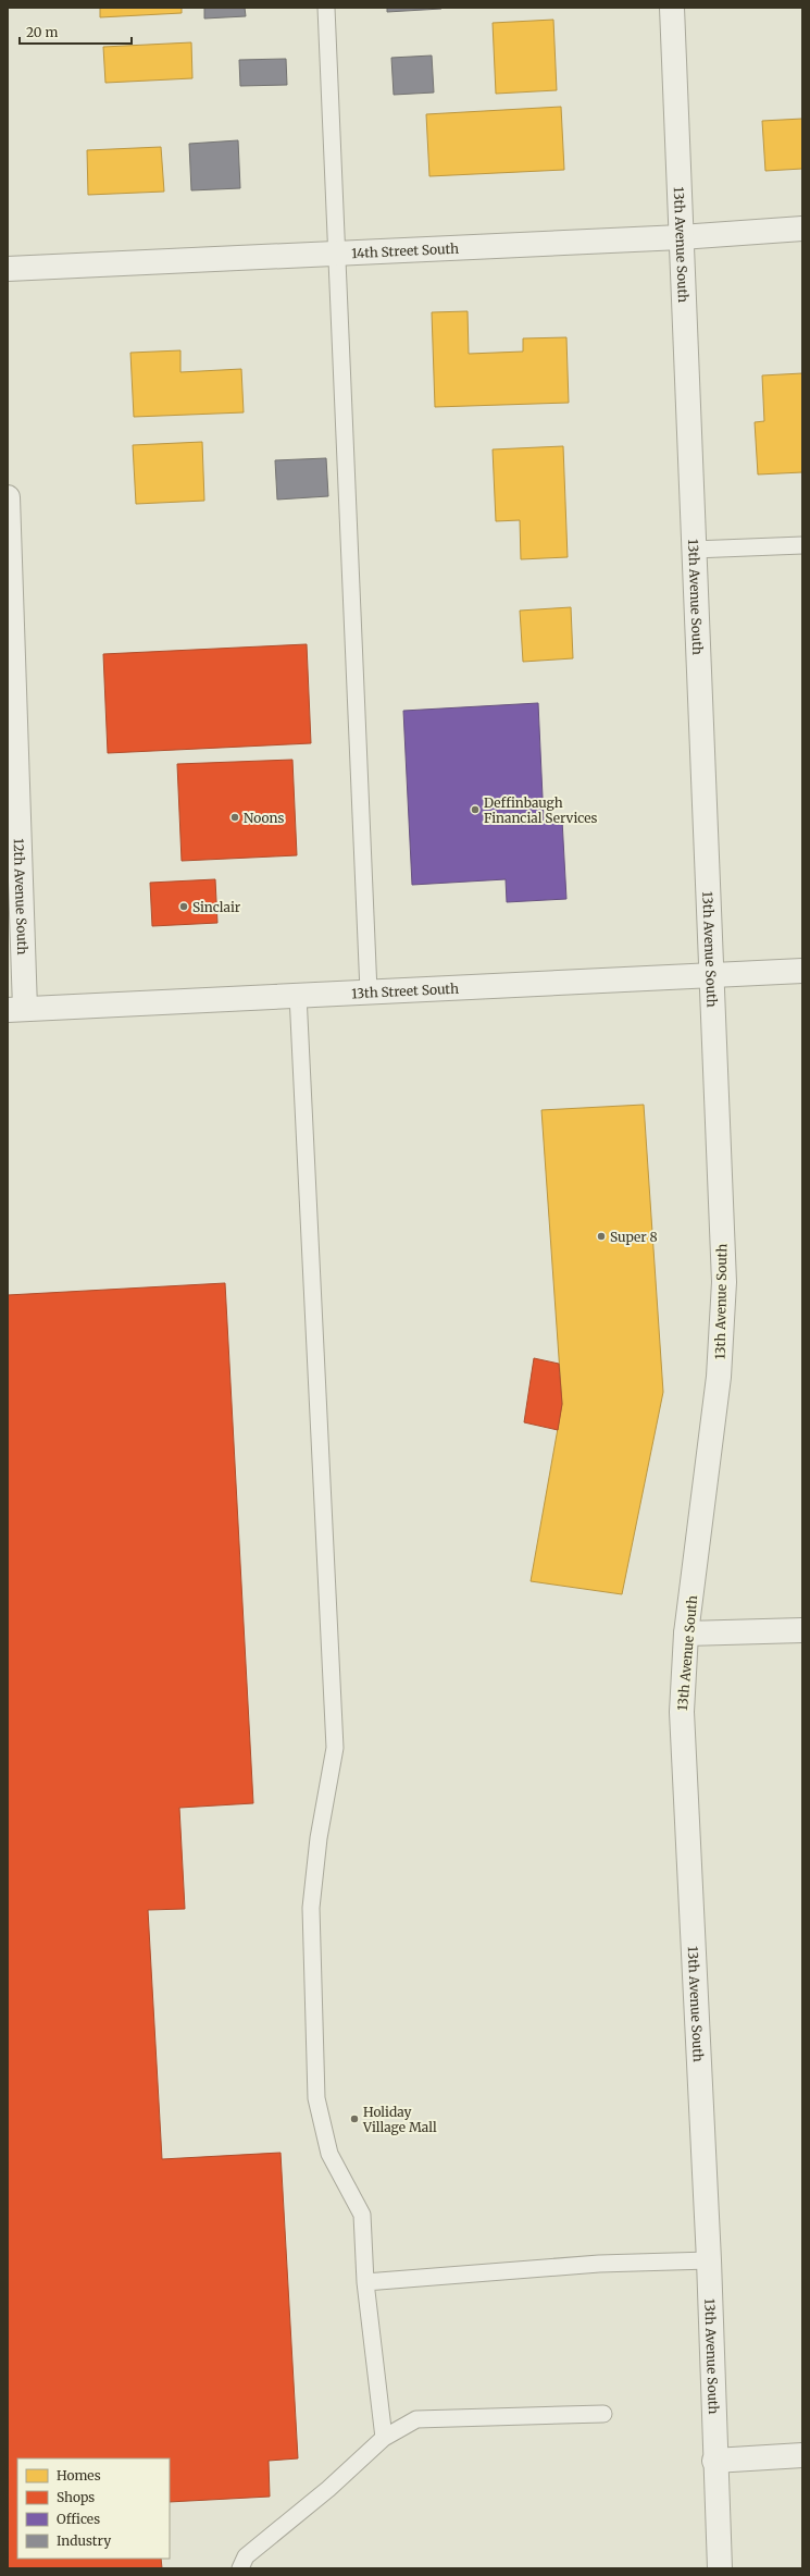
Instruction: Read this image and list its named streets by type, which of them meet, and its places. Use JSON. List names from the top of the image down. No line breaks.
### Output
{"streets":{"street":["13th Avenue South","14th Street South","12th Avenue South","13th Street South"]},"crossings":[["13th Avenue South","14th Street South"],["13th Avenue South","13th Street South"],["12th Avenue South","13th Street South"]],"places":["Deffinbaugh Financial Services","Noons","Sinclair","Super 8","Holiday Village Mall"],"legend":["Homes","Shops","Offices","Industry"],"scale_bar":"20 m"}
